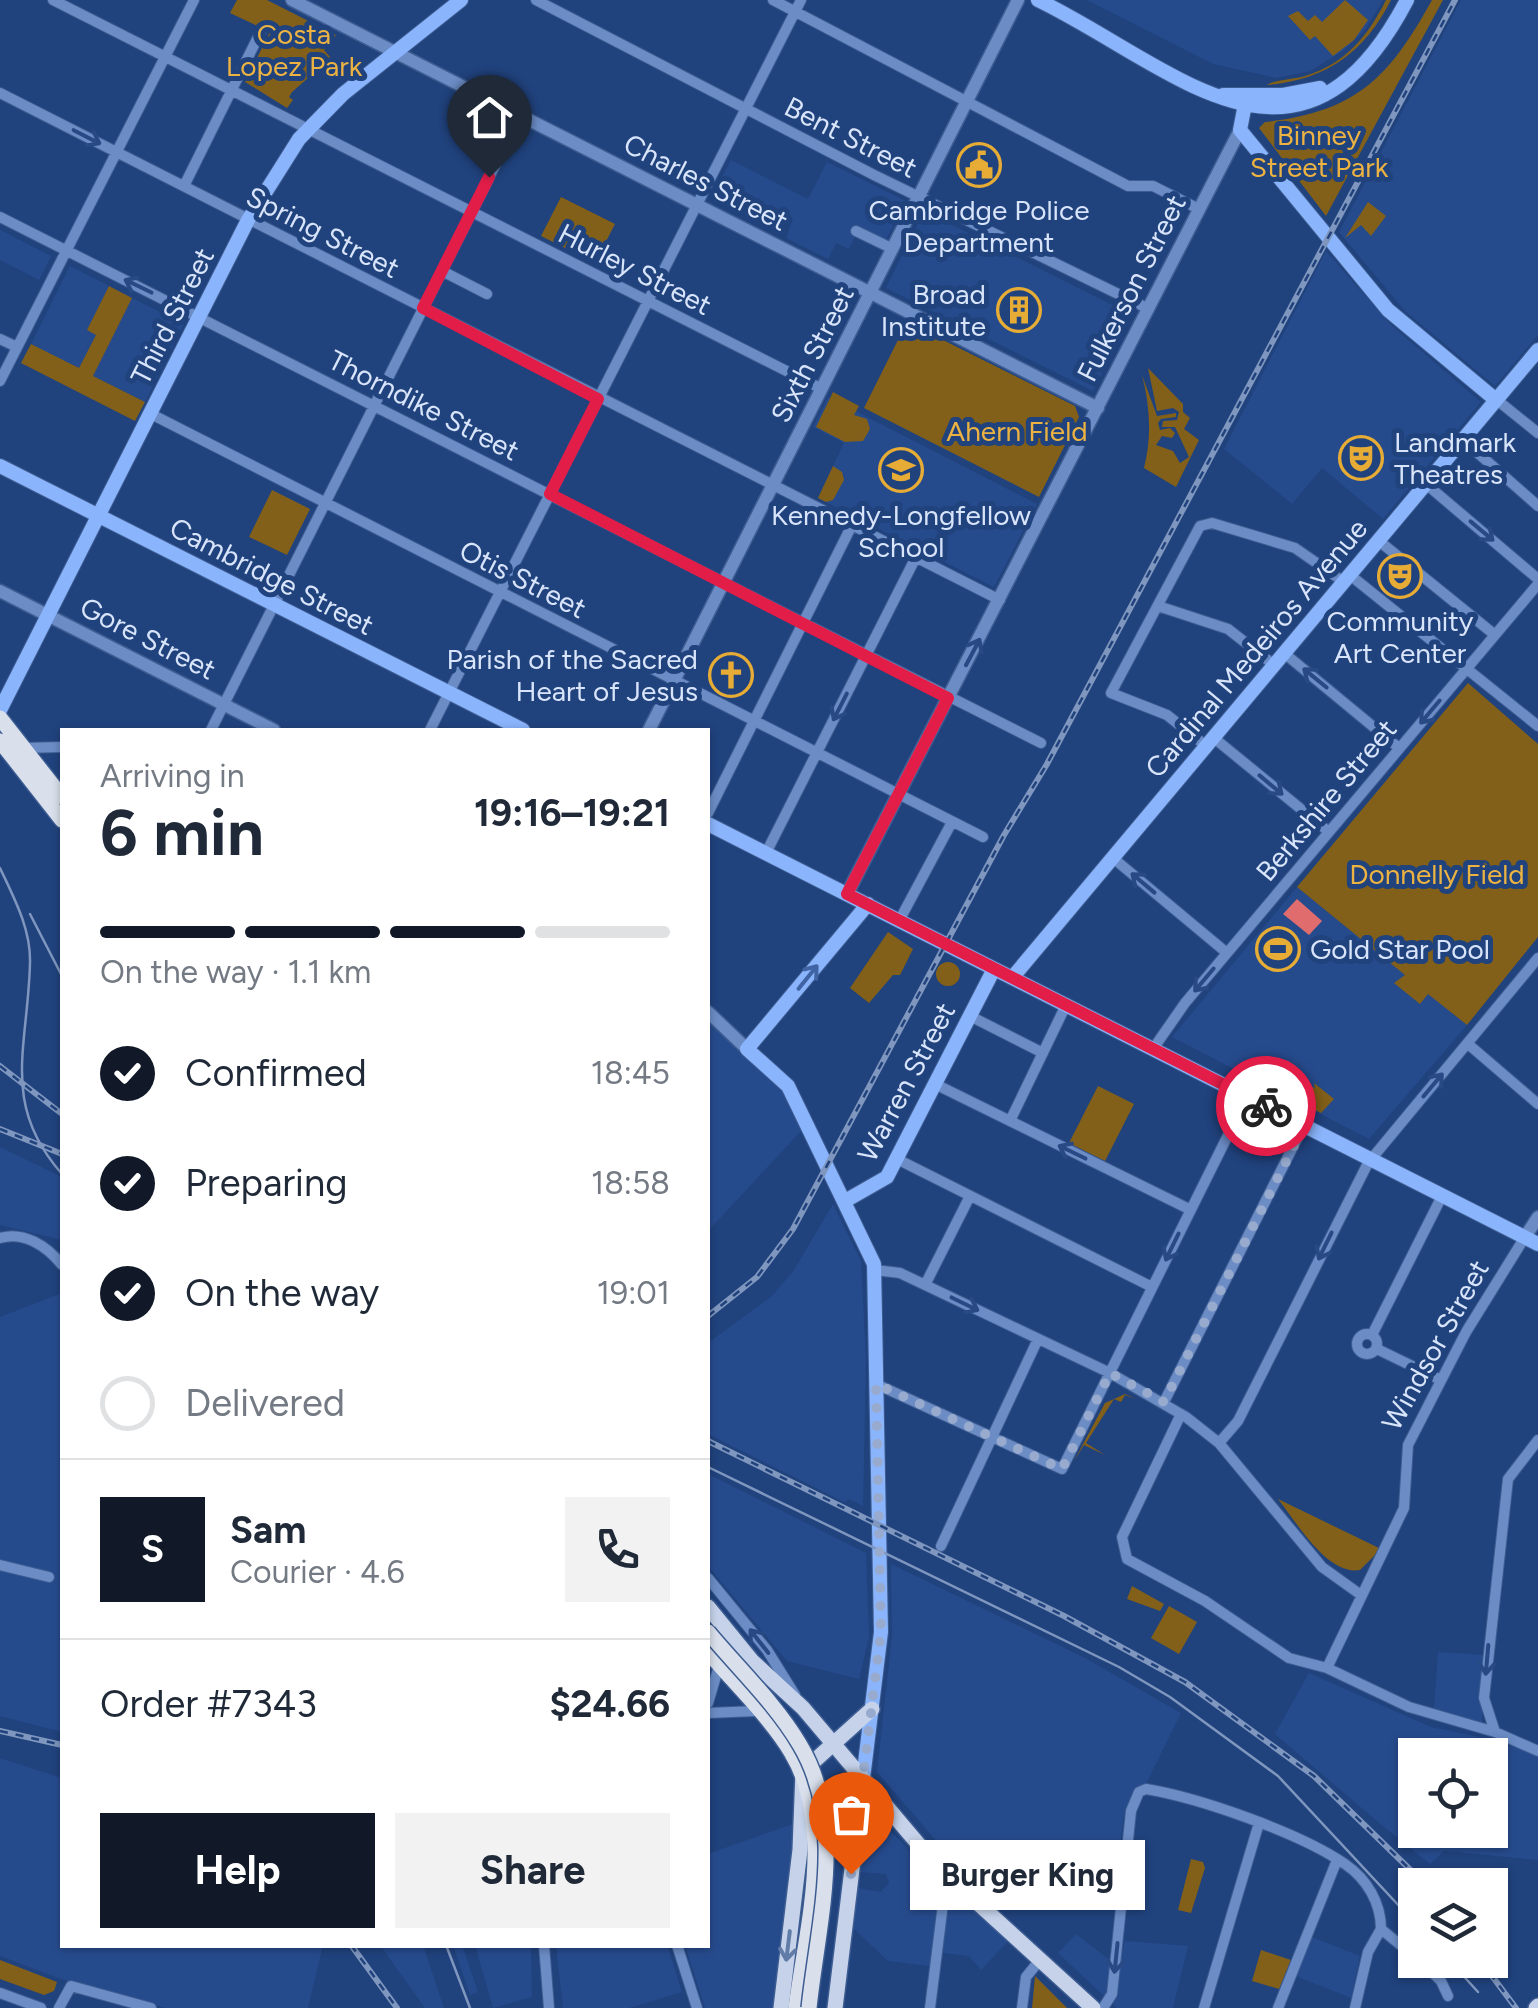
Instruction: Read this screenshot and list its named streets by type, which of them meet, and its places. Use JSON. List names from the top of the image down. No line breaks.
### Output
{"streets":{"main road":["Third Street","Cambridge Street","Cardinal Medeiros Avenue","Warren Street"],"street":["Bent Street","Charles Street","Spring Street","Hurley Street","Fulkerson Street","Sixth Street","Thorndike Street","Otis Street","Gore Street","Berkshire Street","Windsor Street"]},"crossings":[["Bent Street","Fulkerson Street"],["Bent Street","Sixth Street"],["Charles Street","Fulkerson Street"],["Charles Street","Third Street"],["Charles Street","Sixth Street"],["Spring Street","Fulkerson Street"],["Spring Street","Third Street"],["Spring Street","Sixth Street"],["Hurley Street","Third Street"],["Hurley Street","Sixth Street"],["Fulkerson Street","Thorndike Street"],["Fulkerson Street","Otis Street"],["Third Street","Thorndike Street"],["Third Street","Cambridge Street"],["Third Street","Otis Street"],["Third Street","Gore Street"],["Sixth Street","Thorndike Street"],["Sixth Street","Otis Street"]],"one_way":["Berkshire Street"],"parks":["Costa Lopez Park","Binney Street Park","Ahern Field","Donnelly Field"],"places":{"public building":["Cambridge Police Department"],"building":["Broad Institute"],"theatre":["Landmark Theatres","Community Art Center"],"school or university":["Kennedy-Longfellow School"],"church":["Parish of the Sacred Heart of Jesus"],"sports":["Gold Star Pool"],"other":["Burger King"]},"page":{"heading":["6 min","Arriving in","19:16–19:21"],"panel":["Sam","Courier · 4.6","Order #7343","$24.66"],"bar":"On the way · 1.1 km","list":[["Confirmed","18:45"],["Preparing","18:58"],["On the way","19:01"],"Delivered"],"round":"S","buttons":["Help","Share"],"bubble":"Burger King"}}
